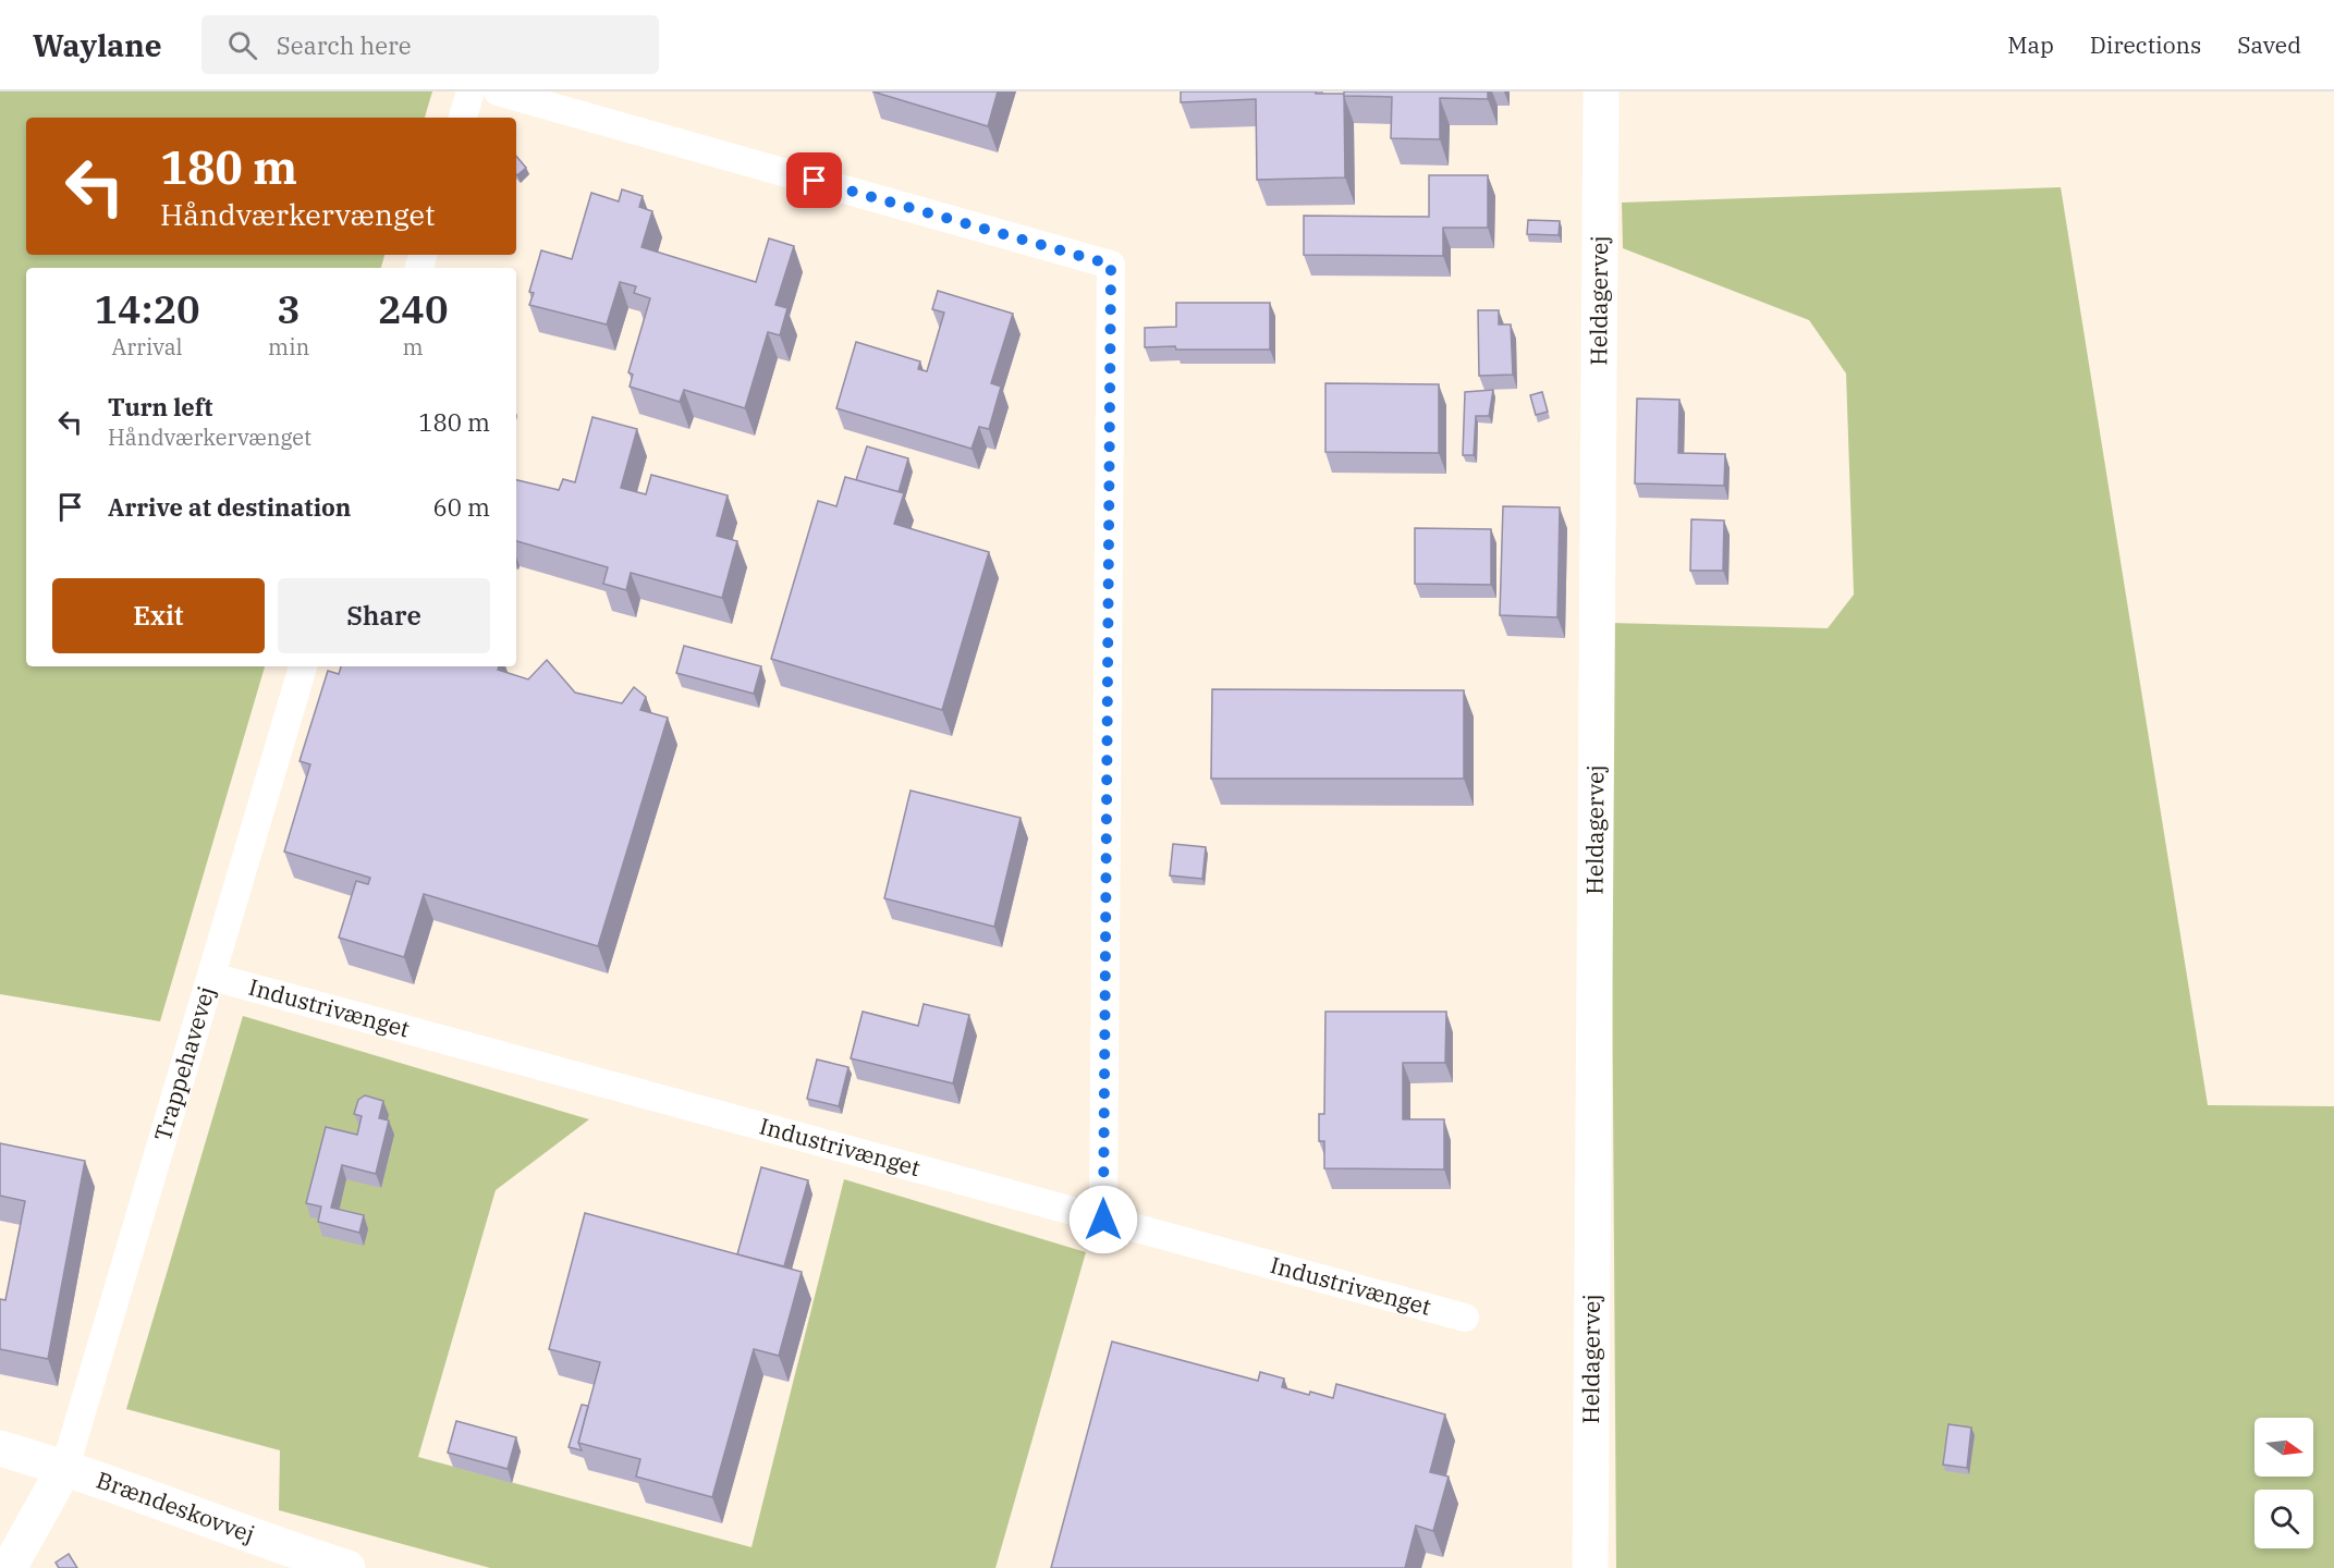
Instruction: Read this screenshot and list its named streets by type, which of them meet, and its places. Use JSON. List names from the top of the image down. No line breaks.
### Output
{"streets":{"street":["Heldagervej","Industrivænget","Trappehavevej","Brændeskovvej"]},"crossings":[["Industrivænget","Trappehavevej"],["Trappehavevej","Brændeskovvej"]],"north":"right","page":{"header":"Waylane","search":"Search here","nav":["Map","Directions","Saved"],"turn":["180 m","Håndværkervænget"],"eta":["14:20","Arrival","3","min","240","m"],"list":[{"name":"Turn left","note":"Håndværkervænget","value":"180 m"},{"name":"Arrive at destination","value":"60 m"}],"buttons":["Exit","Share"]}}
